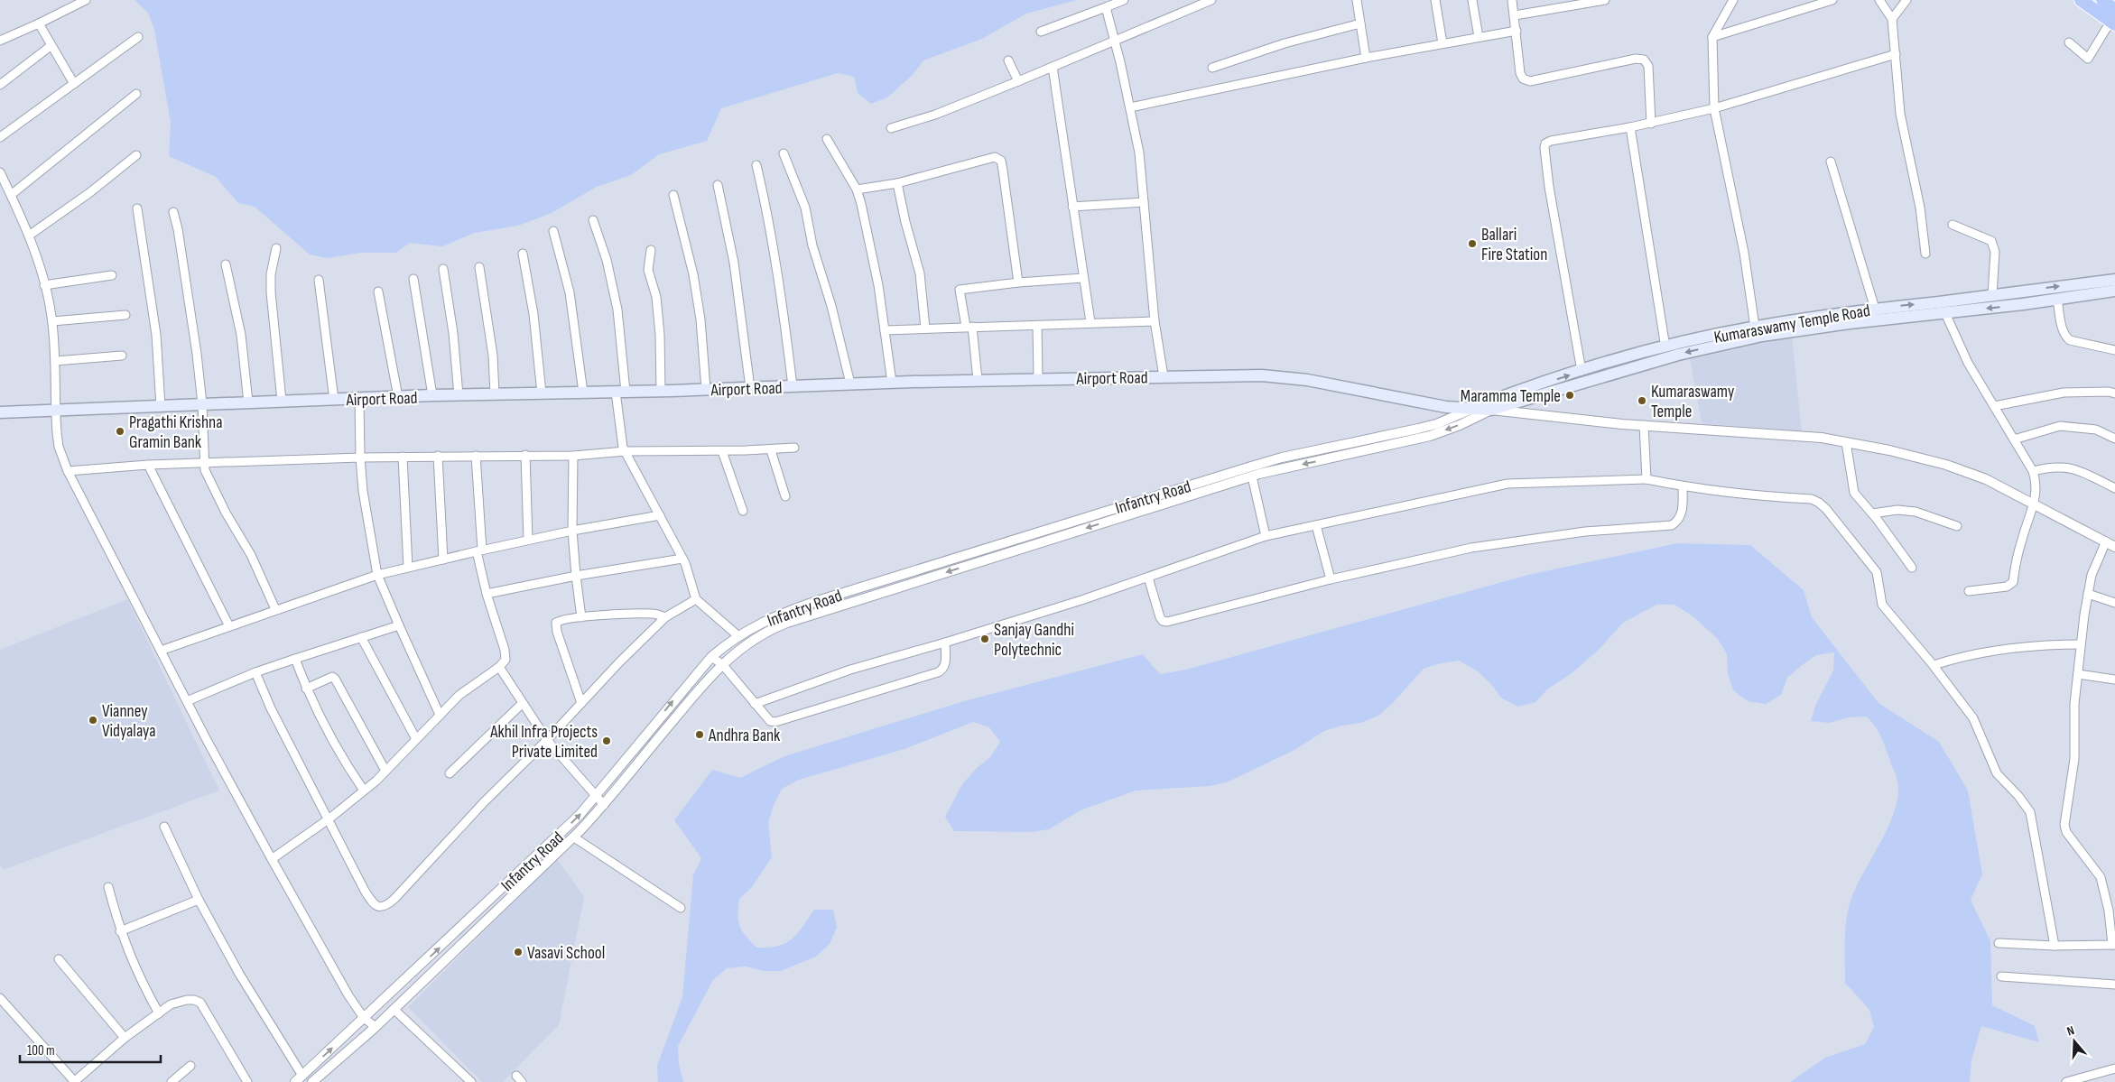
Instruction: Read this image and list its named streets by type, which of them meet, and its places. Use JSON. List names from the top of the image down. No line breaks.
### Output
{"streets":{"main road":["Kumaraswamy Temple Road","Airport Road"],"street":["Infantry Road"]},"crossings":[["Kumaraswamy Temple Road","Airport Road"],["Kumaraswamy Temple Road","Infantry Road"],["Airport Road","Infantry Road"]],"places":["Ballari Fire Station","Maramma Temple","Kumaraswamy Temple","Pragathi Krishna Gramin Bank","Sanjay Gandhi Polytechnic","Vianney Vidyalaya","Andhra Bank","Akhil Infra Projects Private Limited","Vasavi School"],"scale_bar":"100 m","north":"top"}
